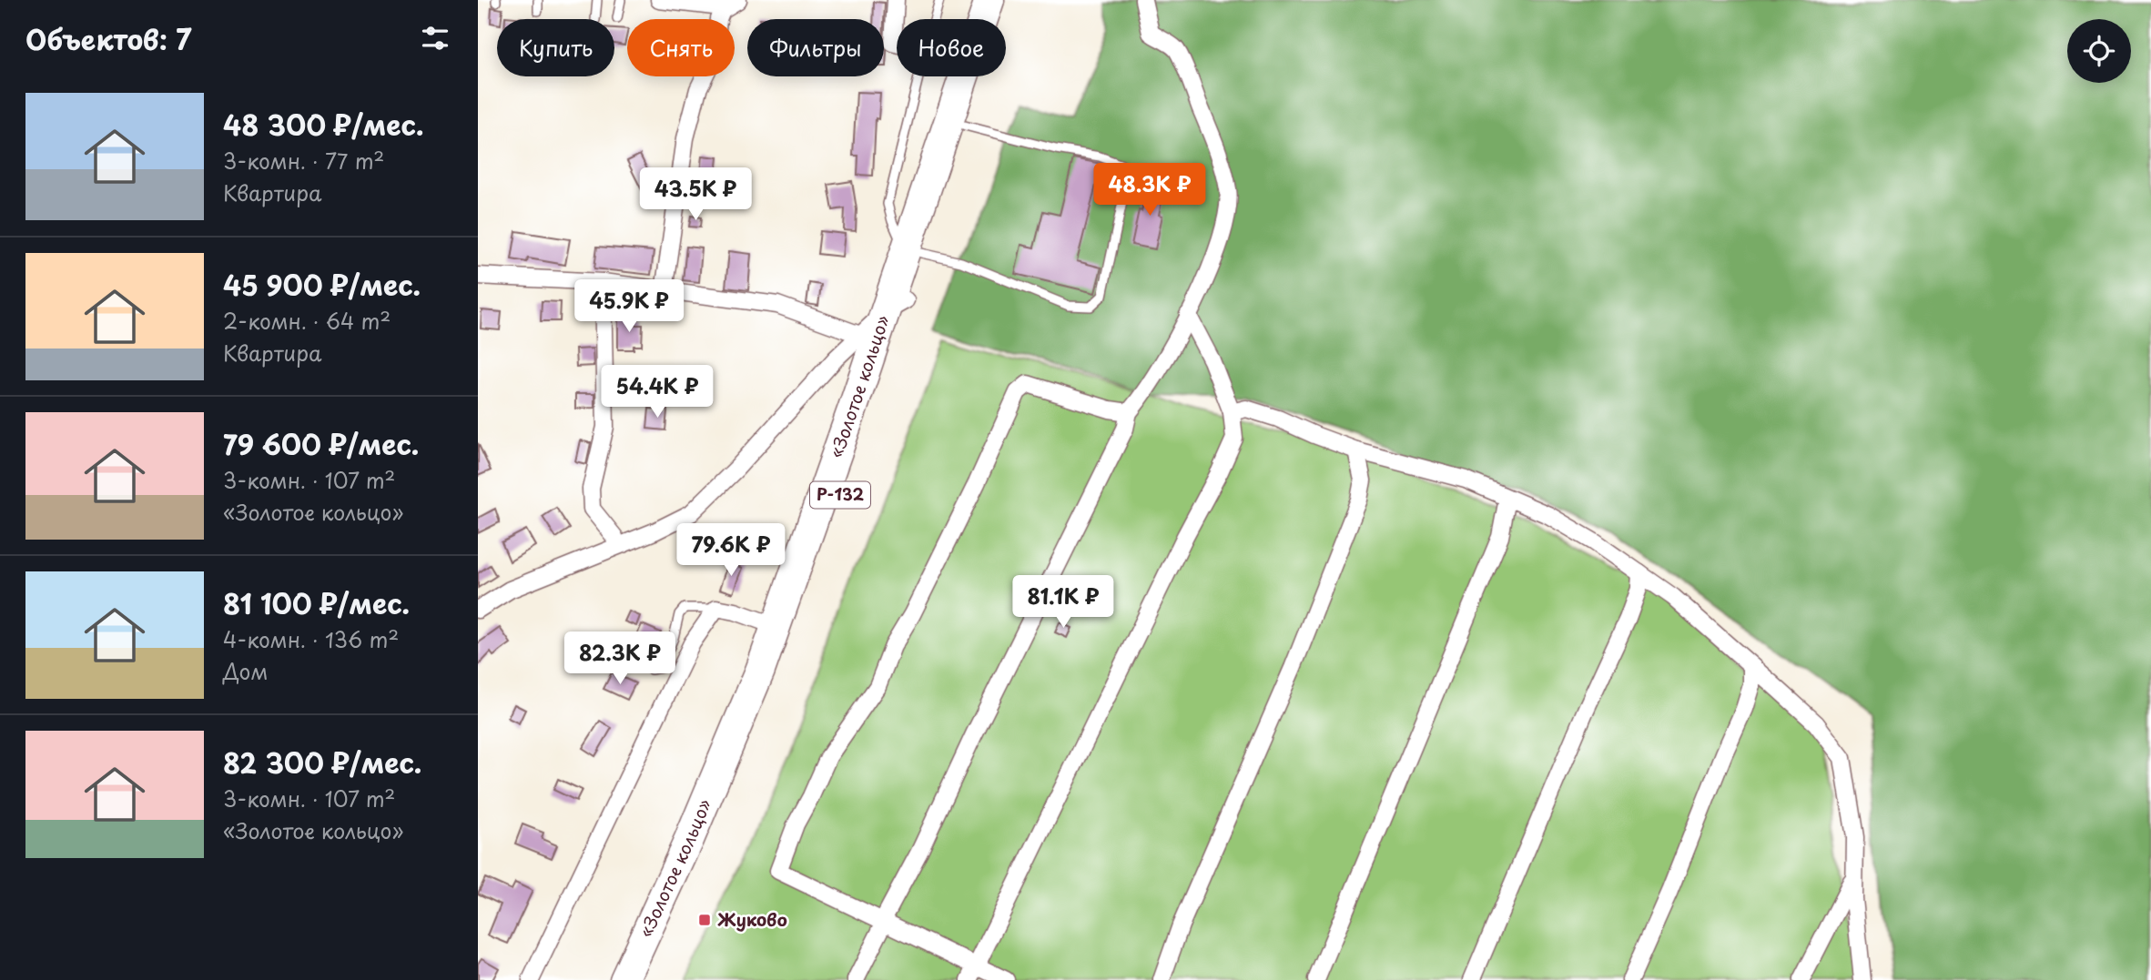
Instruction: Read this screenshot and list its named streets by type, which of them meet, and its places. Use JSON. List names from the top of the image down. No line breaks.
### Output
{"streets":{"highway":["«Золотое кольцо»","Р-132"]},"places":{"transit":["Жуково"]},"page":{"heading":"Объектов: 7","chip":["Купить","Снять","Фильтры","Новое"],"list":[{"name":"48 300 ₽/мес.","note":"3-комн. · 77 m² · Квартира"},{"name":"45 900 ₽/мес.","note":"2-комн. · 64 m² · Квартира"},{"name":"79 600 ₽/мес.","note":"3-комн. · 107 m² · «Золотое кольцо»"},{"name":"81 100 ₽/мес.","note":"4-комн. · 136 m² · Дом"},{"name":"82 300 ₽/мес.","note":"3-комн. · 107 m² · «Золотое кольцо»"}],"price":["48.3K ₽","43.5K ₽","45.9K ₽","54.4K ₽","79.6K ₽","81.1K ₽","82.3K ₽"]}}
